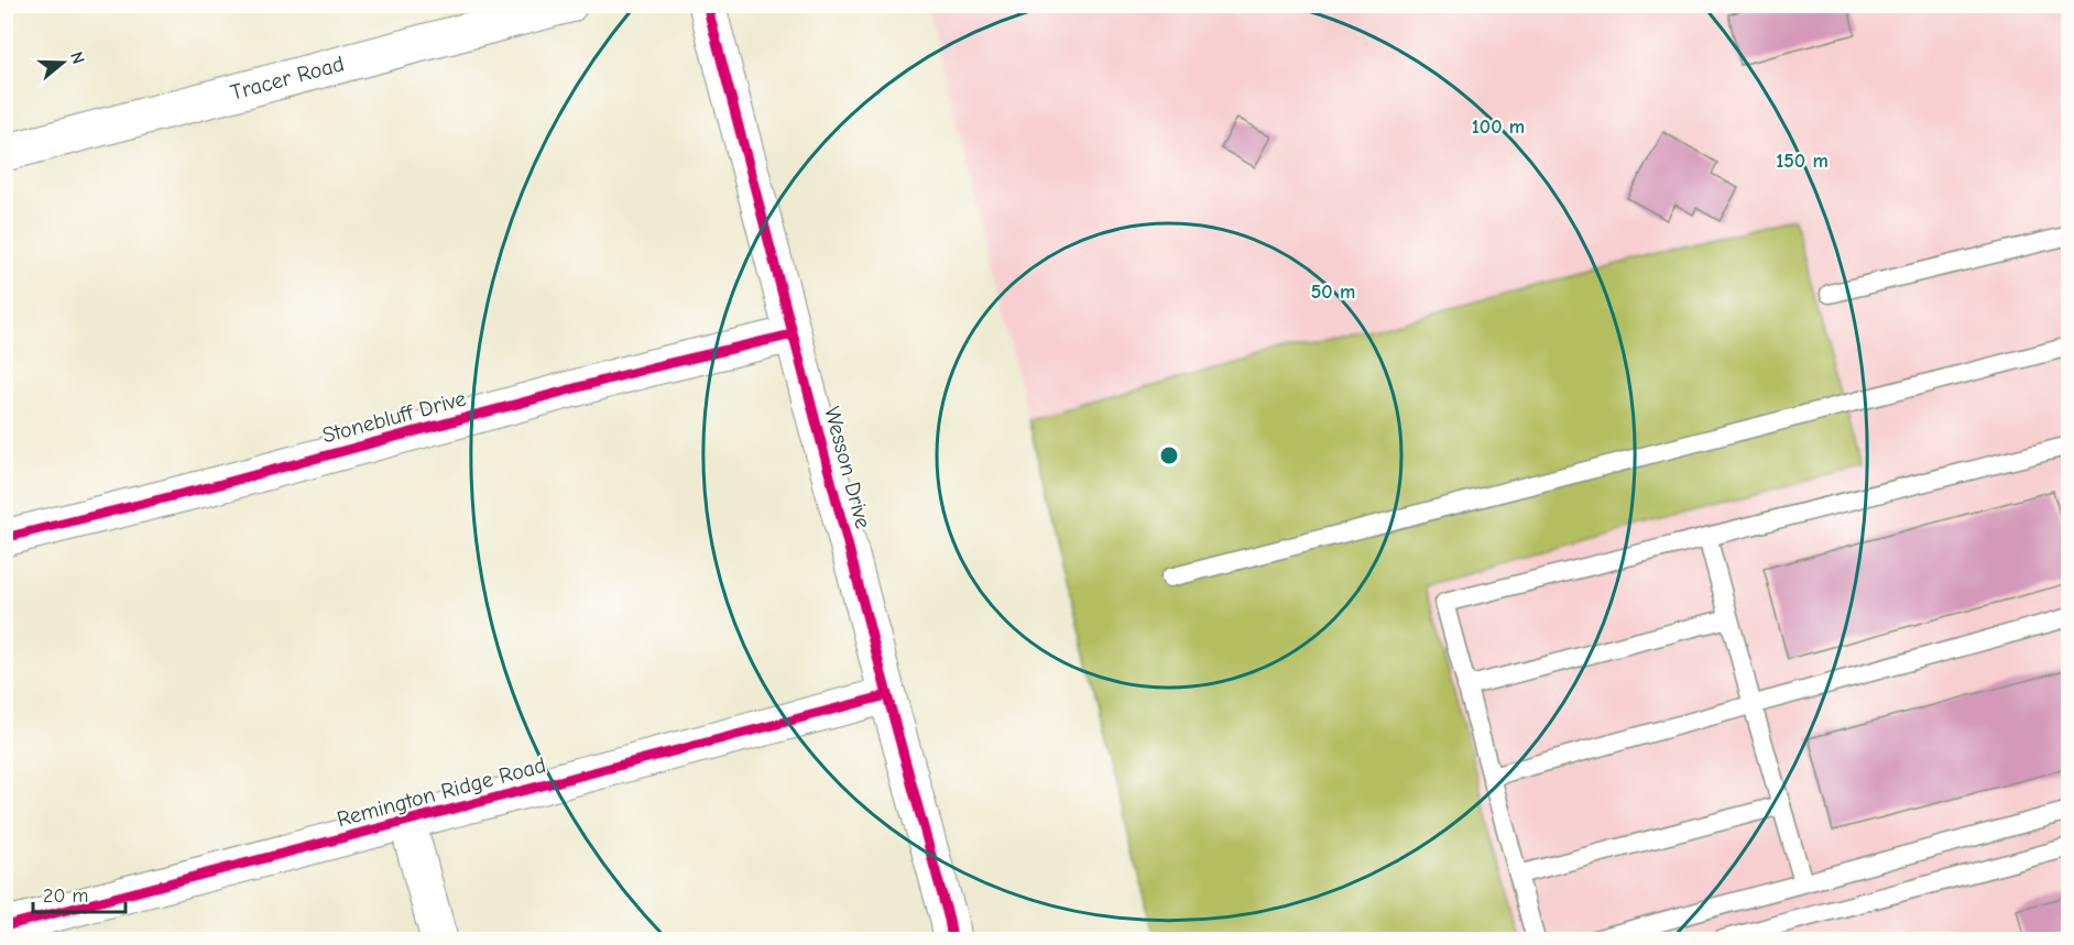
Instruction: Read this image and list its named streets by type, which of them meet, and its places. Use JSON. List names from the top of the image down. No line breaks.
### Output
{"streets":{"street":["Tracer Road","Stonebluff Drive","Wesson Drive","Remington Ridge Road"]},"crossings":[["Stonebluff Drive","Wesson Drive"],["Wesson Drive","Remington Ridge Road"]],"scale_bar":"20 m","north":"right","rings":["100 m","150 m","50 m"]}
